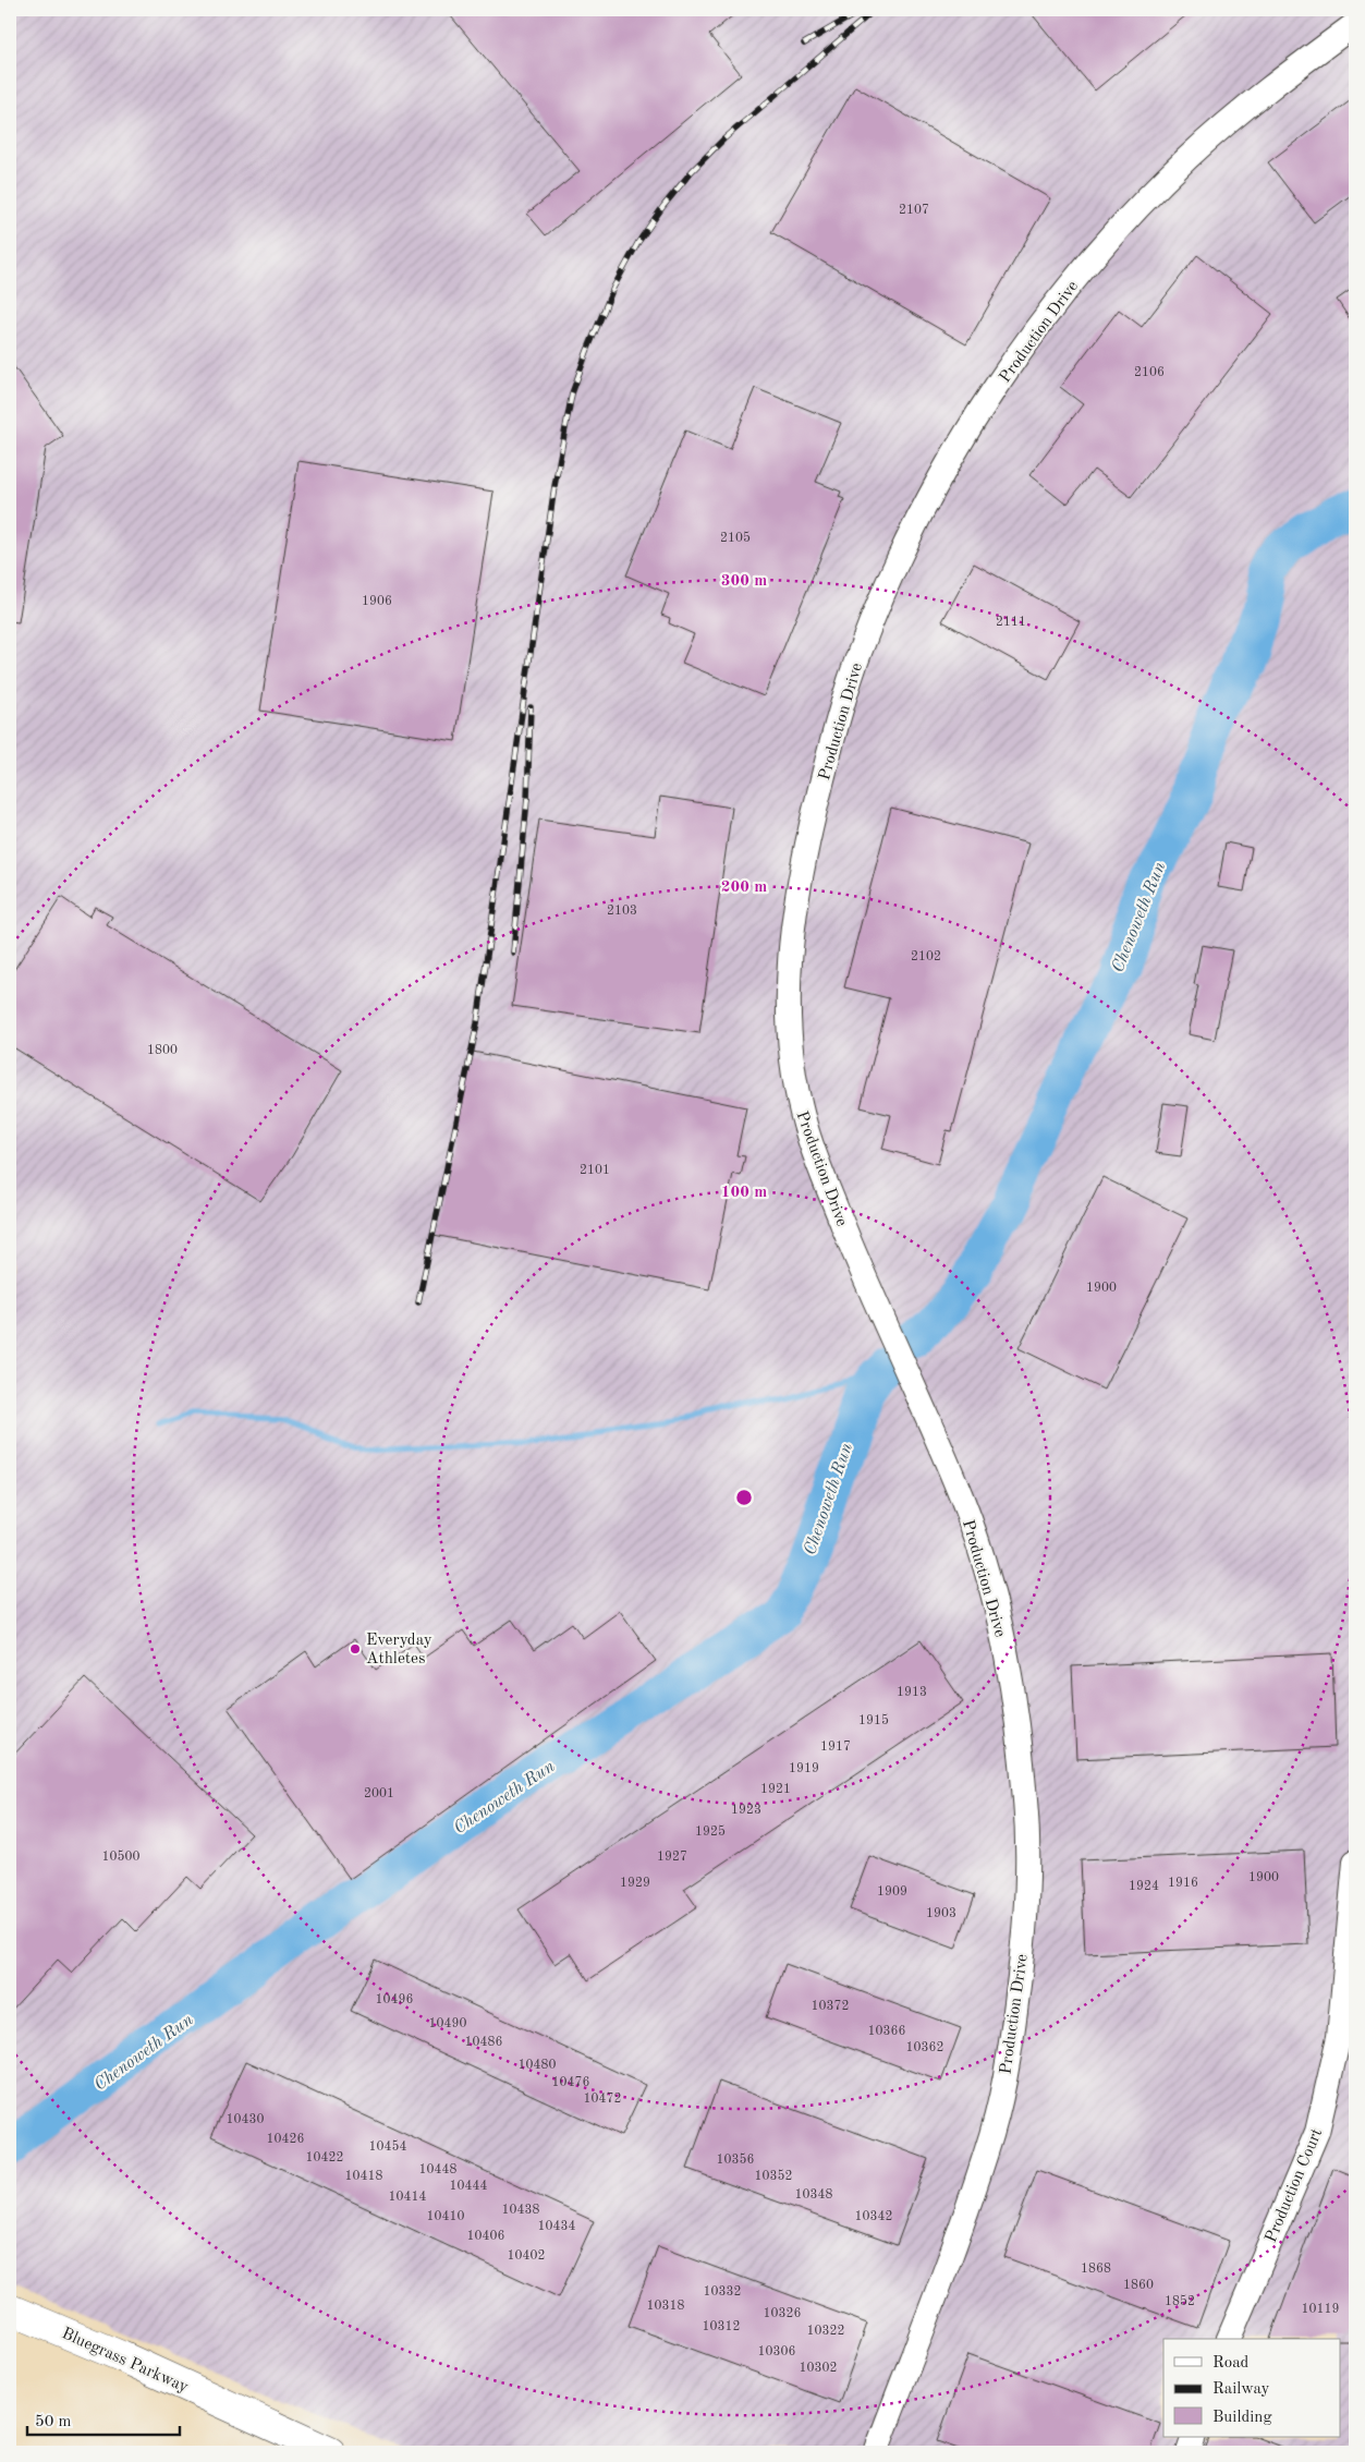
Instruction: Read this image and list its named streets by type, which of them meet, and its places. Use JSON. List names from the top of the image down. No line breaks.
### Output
{"streets":{"street":["Production Drive","Production Court","Bluegrass Parkway"]},"water":["Chenoweth Run"],"places":["Everyday Athletes"],"house_numbers":["2107","2106","2105","1906","2111","2103","2102","1800","2101","1900","1913","1915","1917","1919","1921","2001","1923","1925","10500","1927","1900","1929","1916","1924","1909","1903","10496","10372","10490","10366","10486","10362","10480","10476","10472","10430","10426","10454","10422","10356","10448","10418","10352","10444","10348","10414","10438","10410","10342","10434","10406","10402","1868","1860","10332","1852","10318","10119","10326","10312","10322","10306","10302"],"legend":["Road","Railway","Building"],"scale_bar":"50 m","rings":["300 m","200 m","100 m"]}
